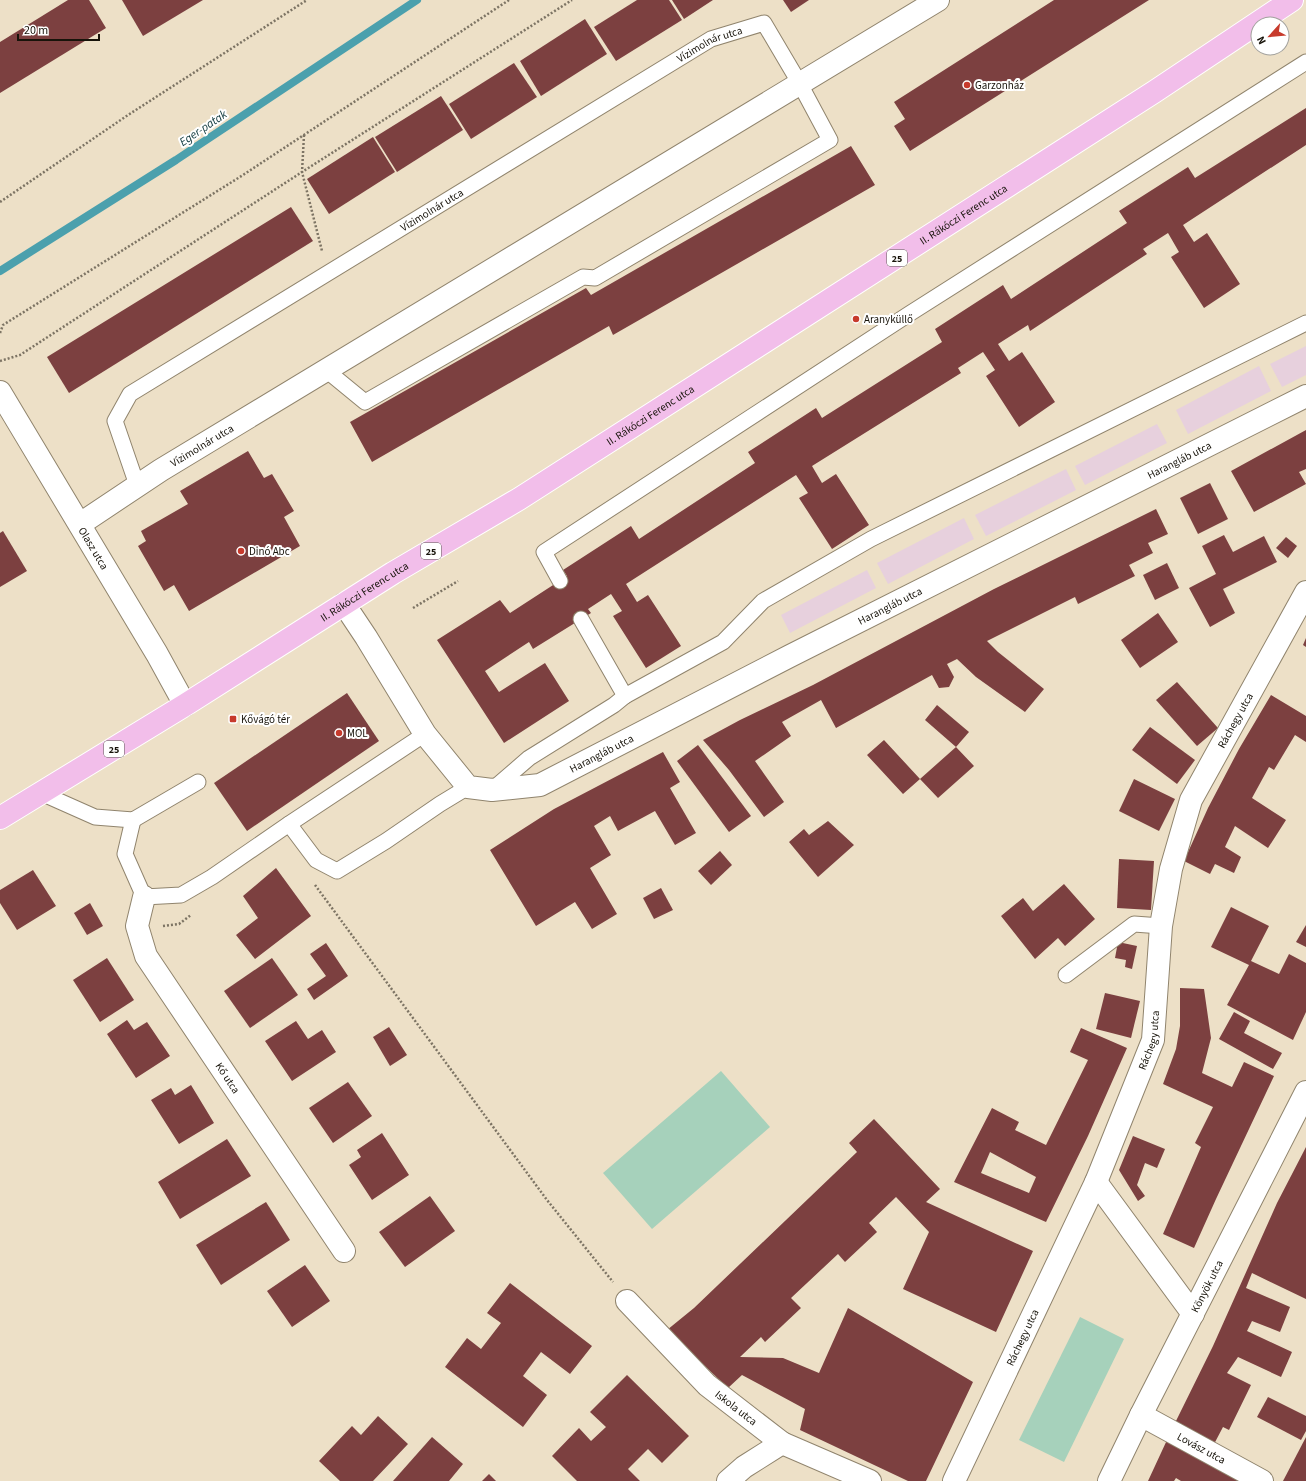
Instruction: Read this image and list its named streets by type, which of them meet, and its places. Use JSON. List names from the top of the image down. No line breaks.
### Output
{"streets":{"main road":["II. Rákóczi Ferenc utca","25"],"street":["Vízimolnár utca","Harangláb utca","Olasz utca","Ráchegy utca","Kő utca","Könyök utca","Iskola utca","Lovász utca"]},"crossings":[["Vízimolnár utca","Olasz utca"],["II. Rákóczi Ferenc utca","Olasz utca"],["Könyök utca","Lovász utca"]],"water":["Eger-patak"],"places":{"other":["Garzonház","Aranyküllő","Dinó Abc","MOL"],"transit":["Kővágó tér"]},"scale_bar":"20 m","north":"bottom left"}
